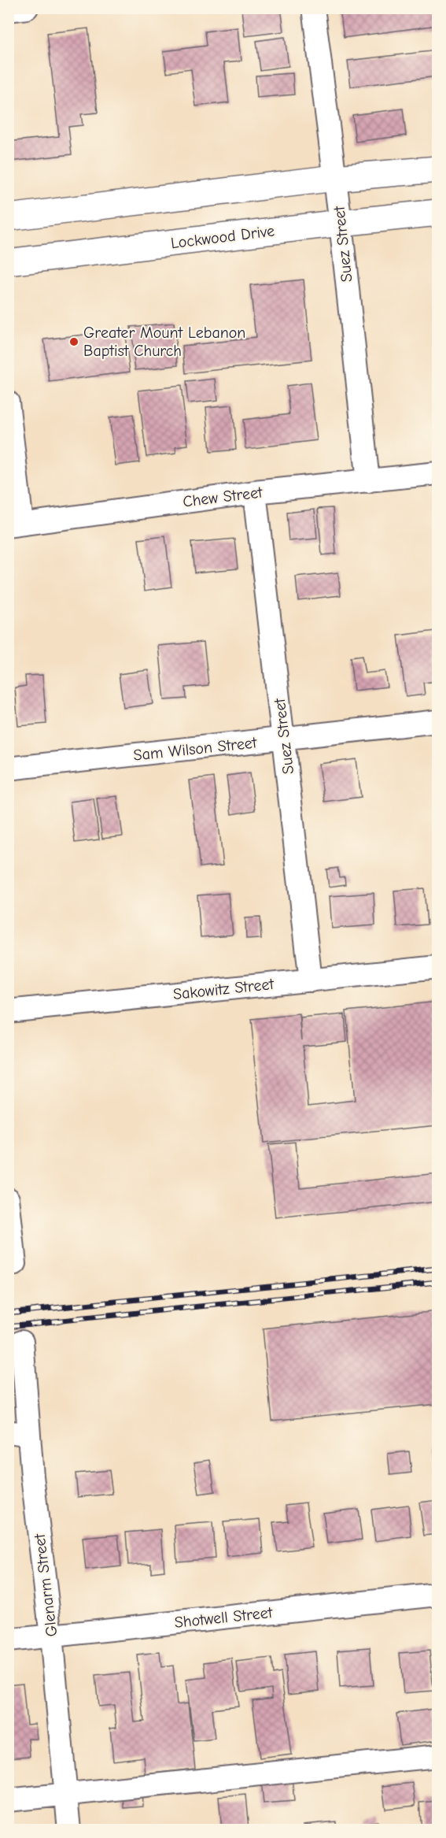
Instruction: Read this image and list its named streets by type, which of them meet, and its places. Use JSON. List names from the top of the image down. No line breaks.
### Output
{"streets":{"main road":["Lockwood Drive"],"street":["Suez Street","Chew Street","Sam Wilson Street","Sakowitz Street","Glenarm Street","Shotwell Street"]},"crossings":[["Lockwood Drive","Suez Street"],["Suez Street","Chew Street"],["Suez Street","Sam Wilson Street"],["Suez Street","Sakowitz Street"],["Glenarm Street","Shotwell Street"]],"places":["Greater Mount Lebanon Baptist Church"]}
